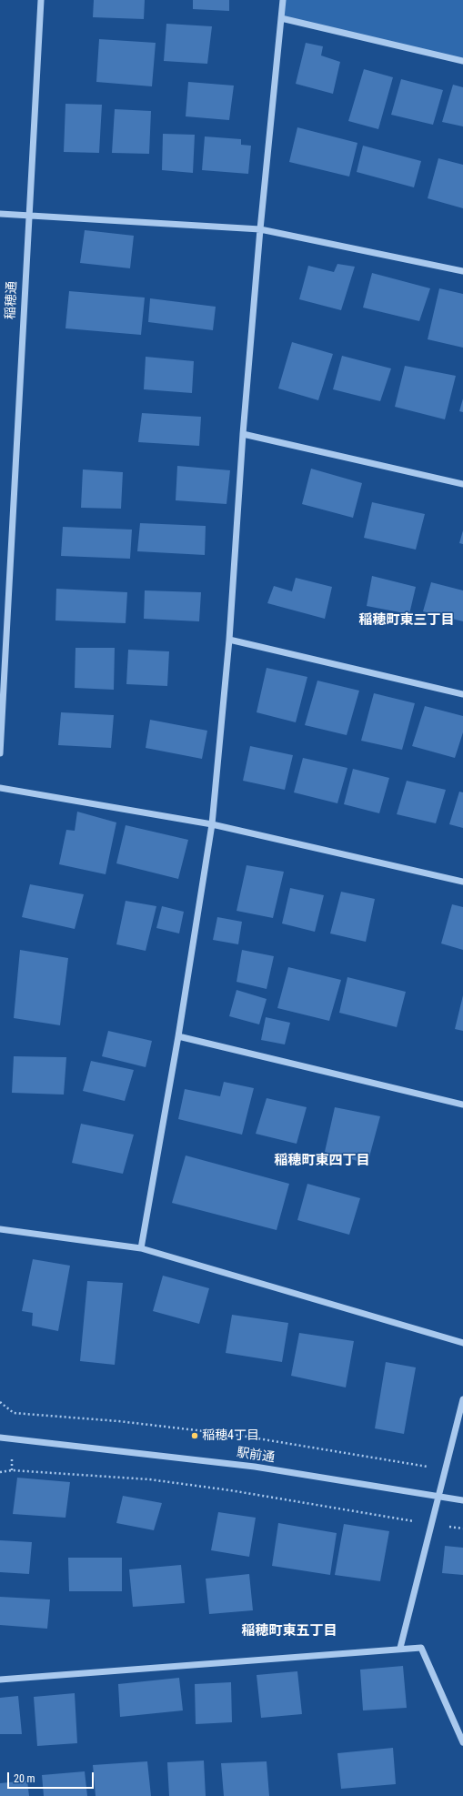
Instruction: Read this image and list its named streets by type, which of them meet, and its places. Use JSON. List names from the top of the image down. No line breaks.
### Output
{"streets":{"street":["稲穂通","駅前通"]},"districts":["稲穂町東三丁目","稲穂町東四丁目","稲穂町東五丁目"],"places":["稲穂4丁目"],"scale_bar":"20 m"}
